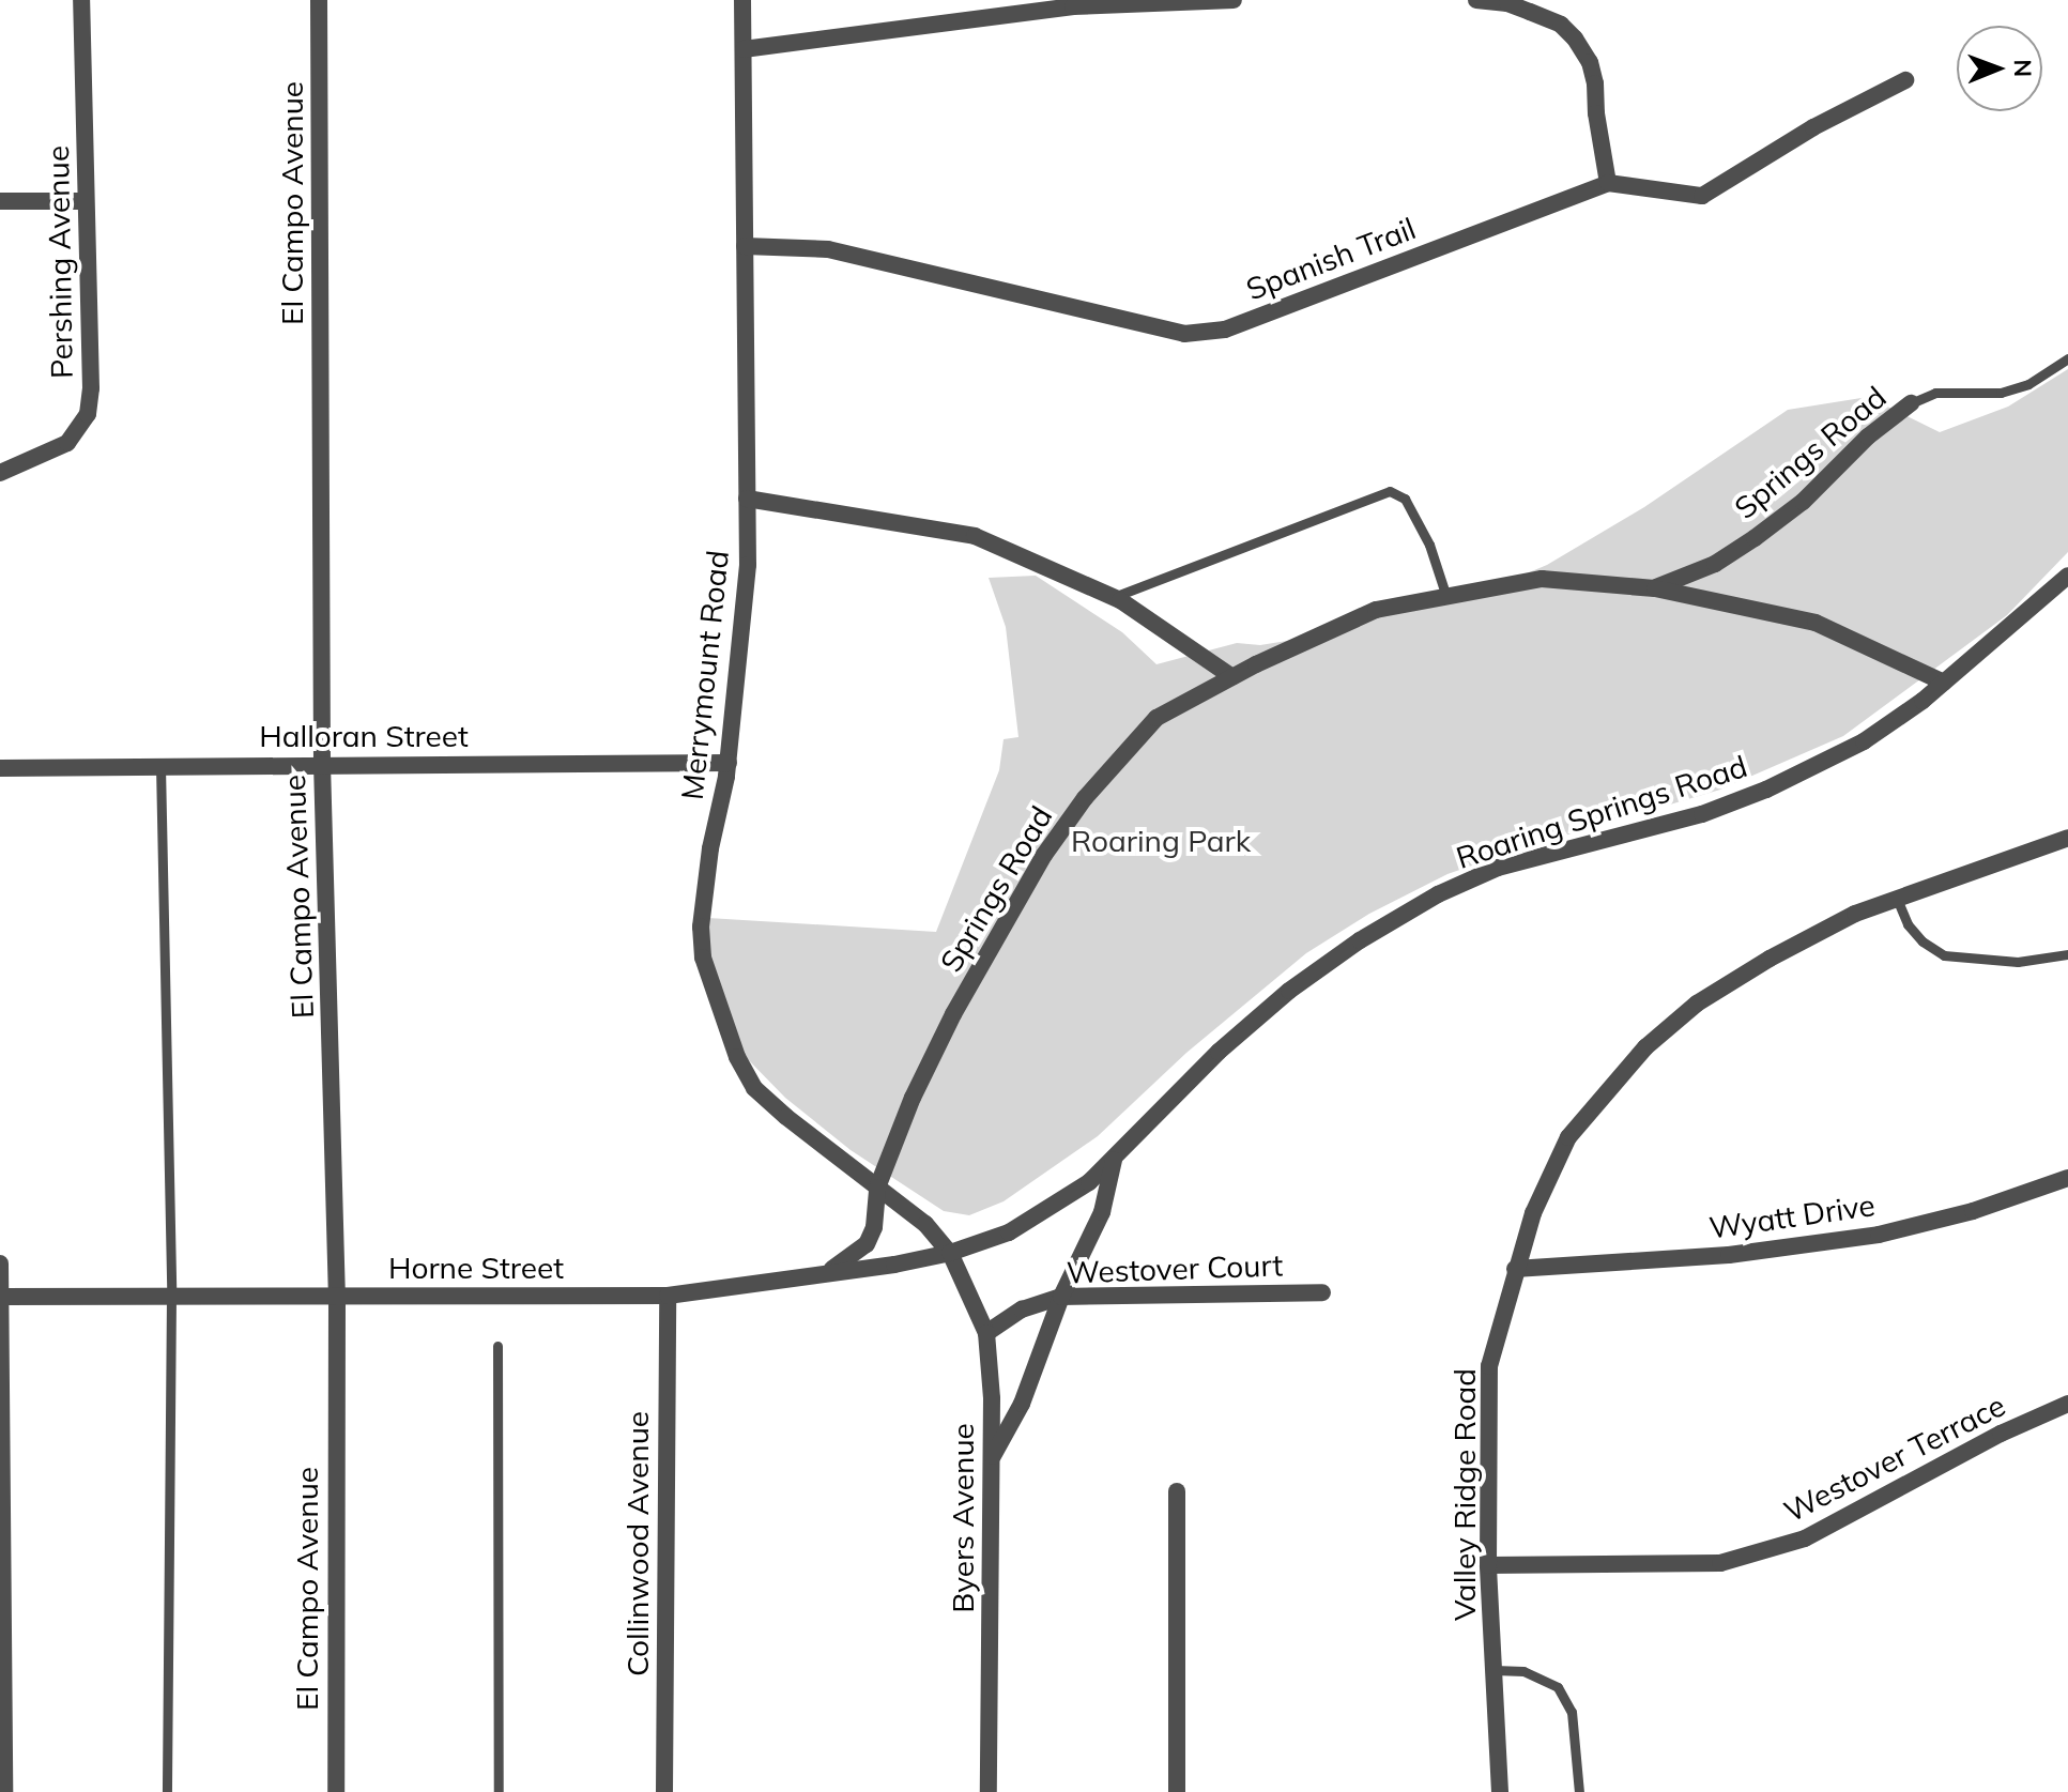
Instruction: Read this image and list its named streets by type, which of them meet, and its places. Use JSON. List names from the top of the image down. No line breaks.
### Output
{"streets":{"street":["El Campo Avenue","Spanish Trail","Pershing Avenue","Springs Road","Merrymount Road","Halloran Street","Roaring Springs Road","Wyatt Drive","Horne Street","Westover Court","Westover Terrace","Valley Ridge Road","Byers Avenue","Collinwood Avenue"]},"crossings":[["El Campo Avenue","Halloran Street"],["El Campo Avenue","Horne Street"],["Spanish Trail","Merrymount Road"],["Springs Road","Merrymount Road"],["Springs Road","Roaring Springs Road"],["Springs Road","Horne Street"],["Merrymount Road","Halloran Street"],["Merrymount Road","Roaring Springs Road"],["Merrymount Road","Horne Street"],["Merrymount Road","Byers Avenue"],["Roaring Springs Road","Horne Street"],["Roaring Springs Road","Byers Avenue"],["Wyatt Drive","Valley Ridge Road"],["Horne Street","Byers Avenue"],["Horne Street","Collinwood Avenue"],["Westover Court","Byers Avenue"],["Westover Terrace","Valley Ridge Road"]],"parks":["Roaring Park"],"north":"right"}
